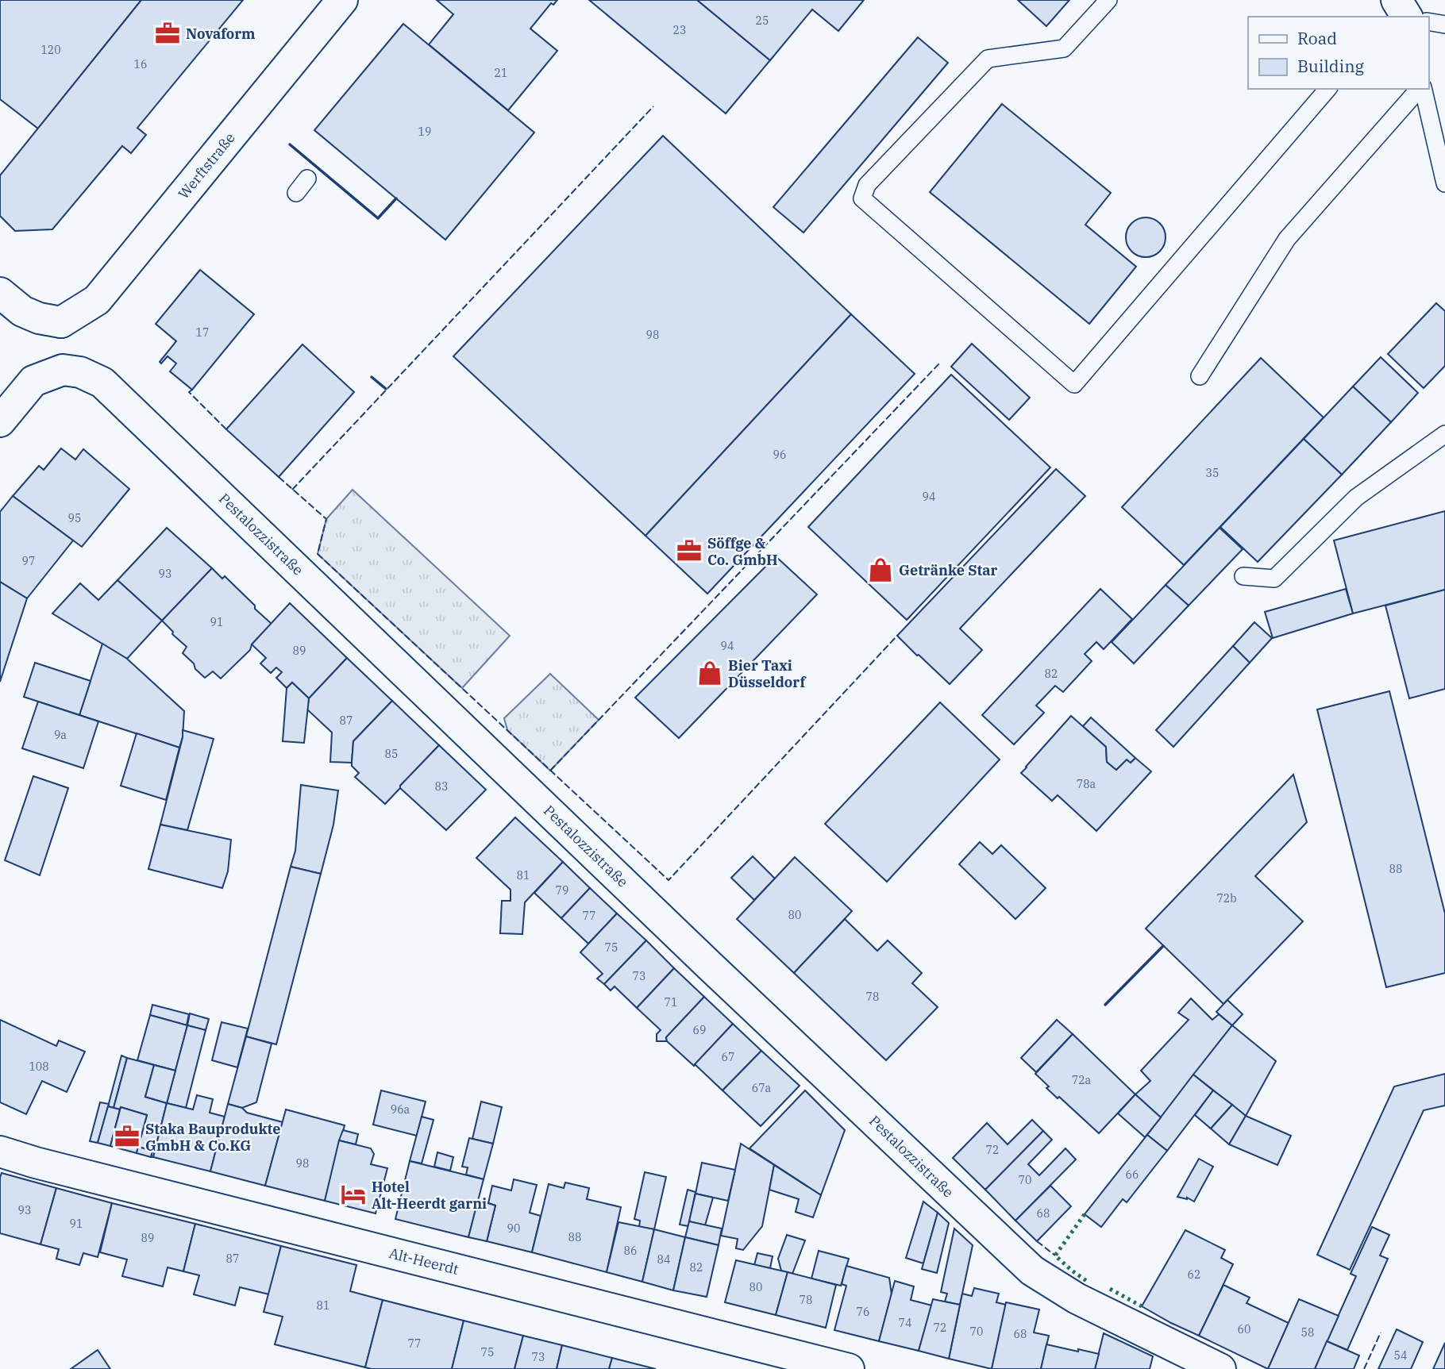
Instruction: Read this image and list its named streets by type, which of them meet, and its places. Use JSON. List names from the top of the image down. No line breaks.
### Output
{"streets":{"street":["Werftstraße","Pestalozzistraße","Alt-Heerdt"]},"places":{"office":["Novaform","Söffge & Co. GmbH","Staka Bauprodukte GmbH & Co.KG"],"shop":["Getränke Star","Bier Taxi Düsseldorf"],"hotel":["Hotel Alt-Heerdt garni"]},"house_numbers":["25","23","120","16","21","19","17","98","96","35","94","95","97","93","91","94","89","82","87","9a","85","78a","83","88","81","79","72b","80","77","75","73","78","71","69","67","108","72a","67a","96a","72","98","66","70","93","68","91","90","88","89","86","87","84","82","62","80","78","81","76","74","72","60","70","58","68","77","75","54","73"],"legend":["Road","Building"]}
